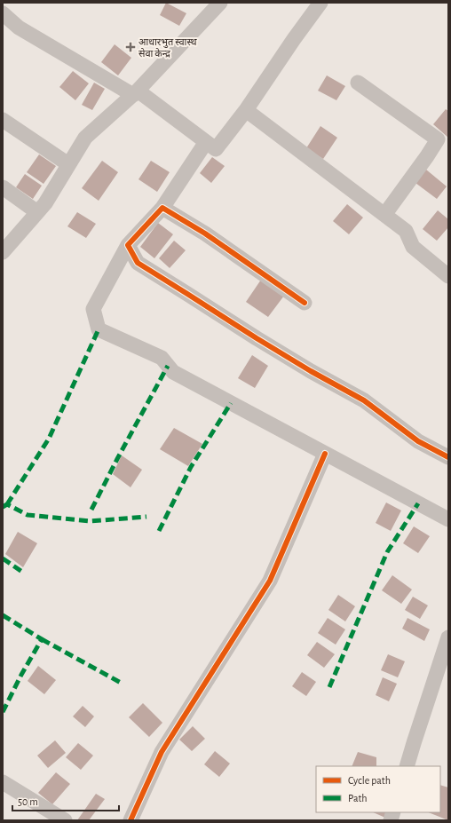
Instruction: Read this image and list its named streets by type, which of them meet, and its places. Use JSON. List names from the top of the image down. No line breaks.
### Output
{"places":{"health":["आधारभुत स्वास्थ सेवा केन्द्र"]},"legend":["Cycle path","Path"],"scale_bar":"50 m"}
